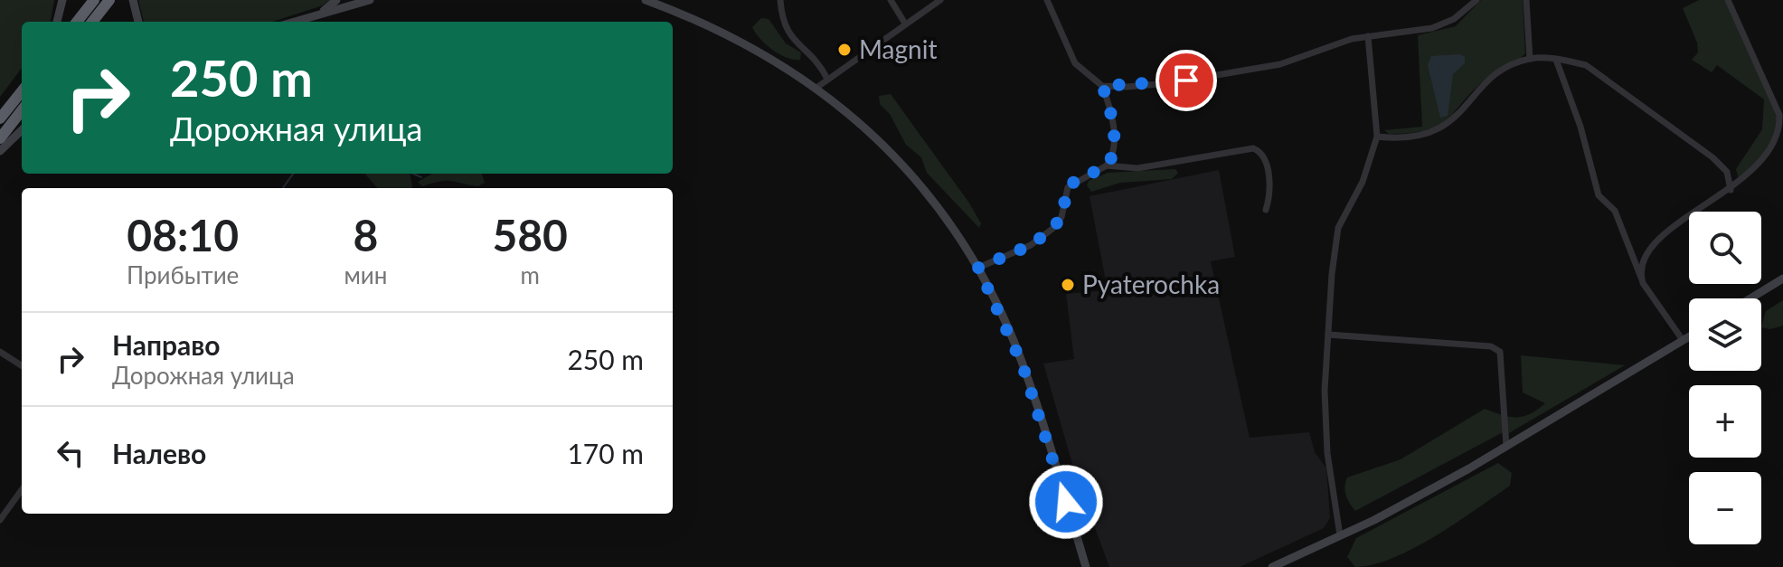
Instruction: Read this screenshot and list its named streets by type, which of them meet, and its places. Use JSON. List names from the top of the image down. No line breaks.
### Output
{"places":["Magnit","Pyaterochka"],"page":{"turn":["250 m","Дорожная улица"],"eta":["08:10","Прибытие","8","мин","580","m"],"map_buttons":["+","−"],"list":[{"name":"Направо","note":"Дорожная улица","value":"250 m"},{"name":"Налево","value":"170 m"}]}}
